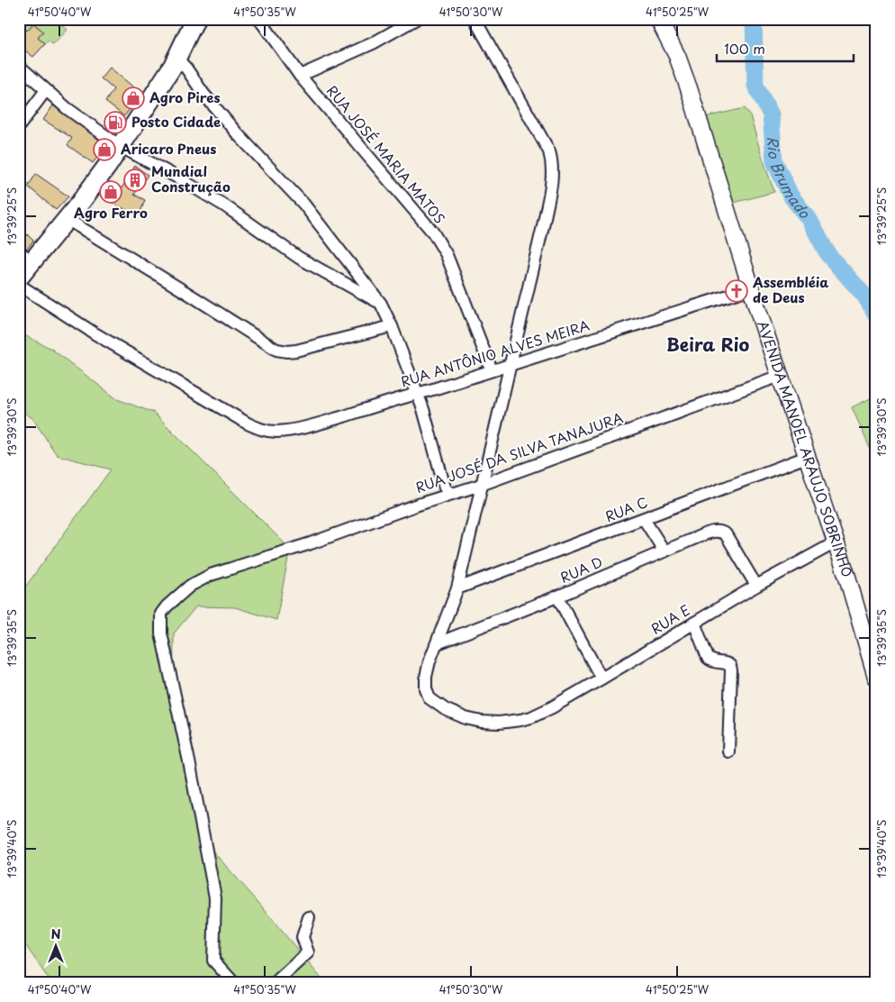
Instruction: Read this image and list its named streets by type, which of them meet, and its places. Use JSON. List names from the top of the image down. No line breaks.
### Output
{"streets":{"street":["RUA JOSÉ MARIA MATOS","RUA ANTÔNIO ALVES MEIRA","AVENIDA MANOEL ARAUJO SOBRINHO","RUA JOSÉ DA SILVA TANAJURA","RUA C","RUA D","RUA E"]},"crossings":[["RUA JOSÉ MARIA MATOS","RUA ANTÔNIO ALVES MEIRA"],["RUA ANTÔNIO ALVES MEIRA","AVENIDA MANOEL ARAUJO SOBRINHO"],["RUA ANTÔNIO ALVES MEIRA","RUA E"],["AVENIDA MANOEL ARAUJO SOBRINHO","RUA JOSÉ DA SILVA TANAJURA"],["AVENIDA MANOEL ARAUJO SOBRINHO","RUA C"],["AVENIDA MANOEL ARAUJO SOBRINHO","RUA E"],["RUA JOSÉ DA SILVA TANAJURA","RUA E"],["RUA C","RUA E"],["RUA D","RUA E"]],"districts":["Beira Rio"],"water":["Rio Brumado"],"places":{"shop":["Agro Pires","Aricaro Pneus","Agro Ferro"],"fuel station":["Posto Cidade"],"building":["Mundial Construção"],"church":["Assembléia de Deus"]},"scale_bar":"100 m","north":"top","coordinates":["41°50'40\"W","41°50'35\"W","41°50'30\"W","41°50'25\"W","13°39'25\"S","13°39'30\"S","13°39'35\"S","13°39'40\"S"]}
